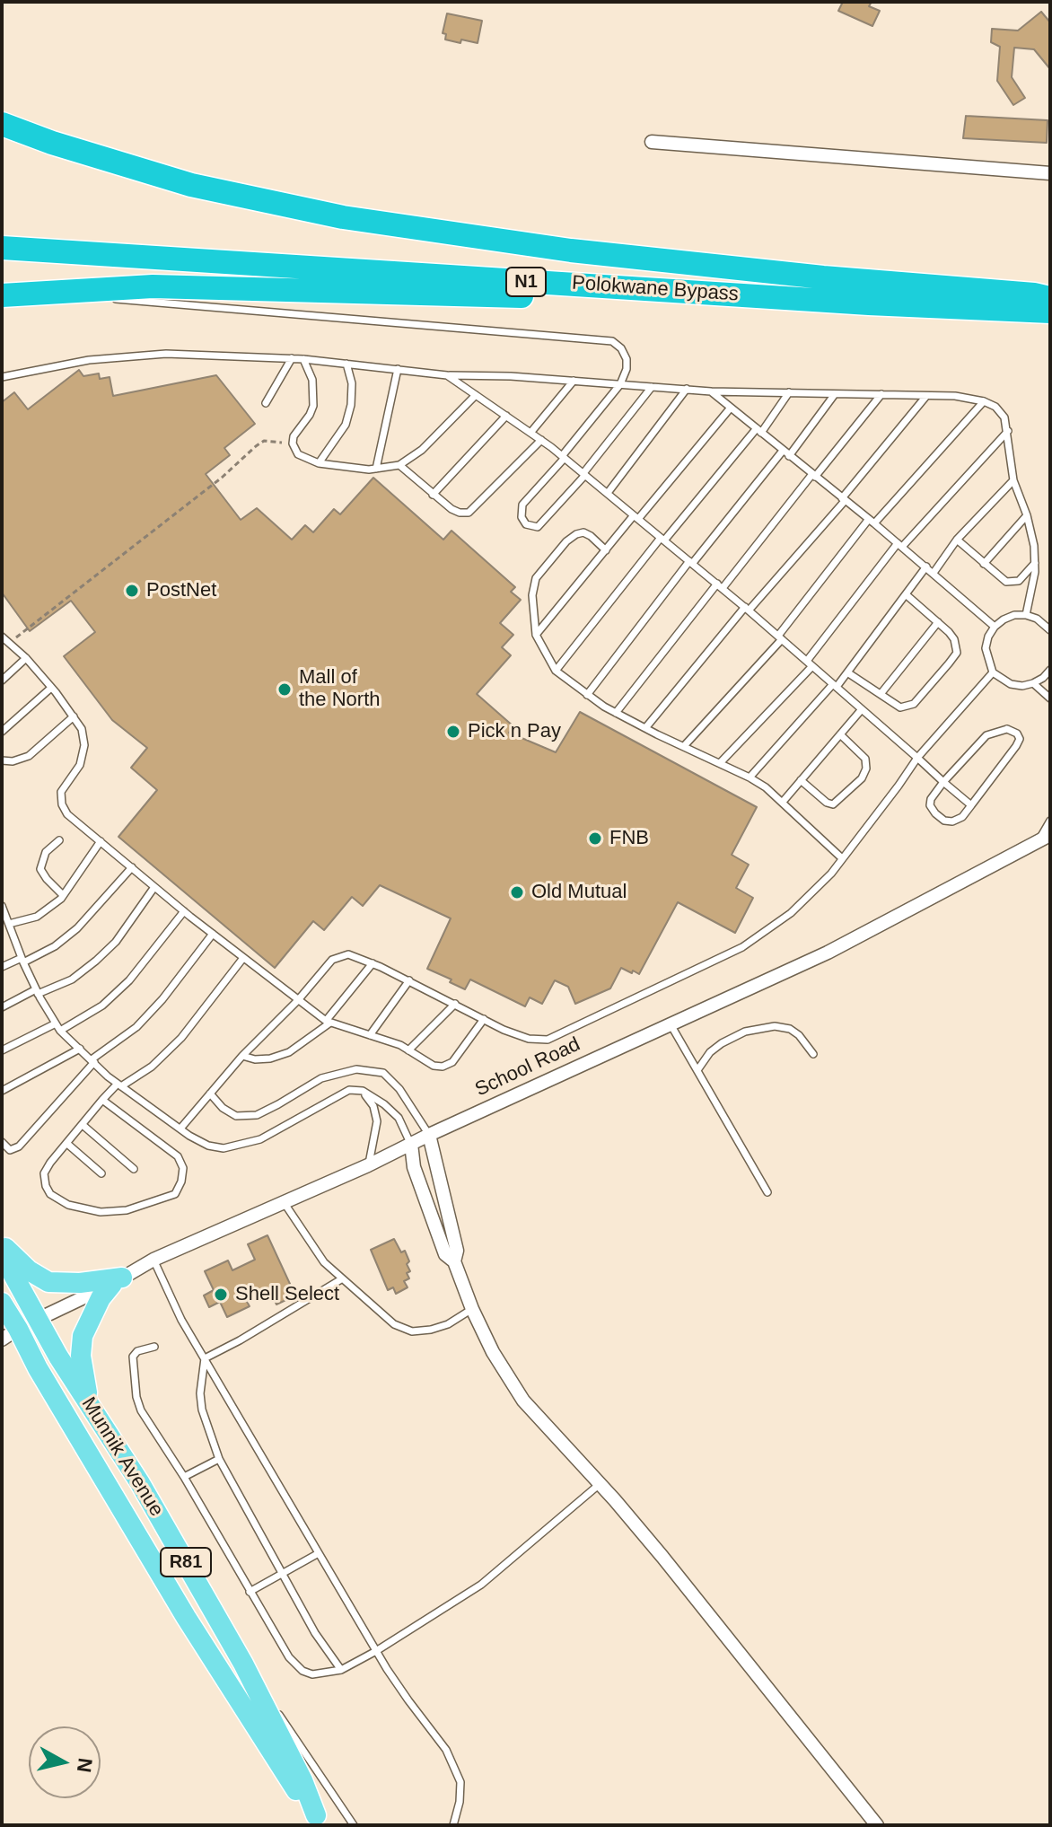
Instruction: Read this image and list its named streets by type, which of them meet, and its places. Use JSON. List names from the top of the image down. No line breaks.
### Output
{"streets":{"highway":["N1","Polokwane Bypass"],"main road":["Munnik Avenue","R81"],"street":["School Road"]},"crossings":[["School Road","Munnik Avenue"]],"places":["PostNet","Mall of the North","Pick n Pay","FNB","Old Mutual","Shell Select"],"north":"right"}
